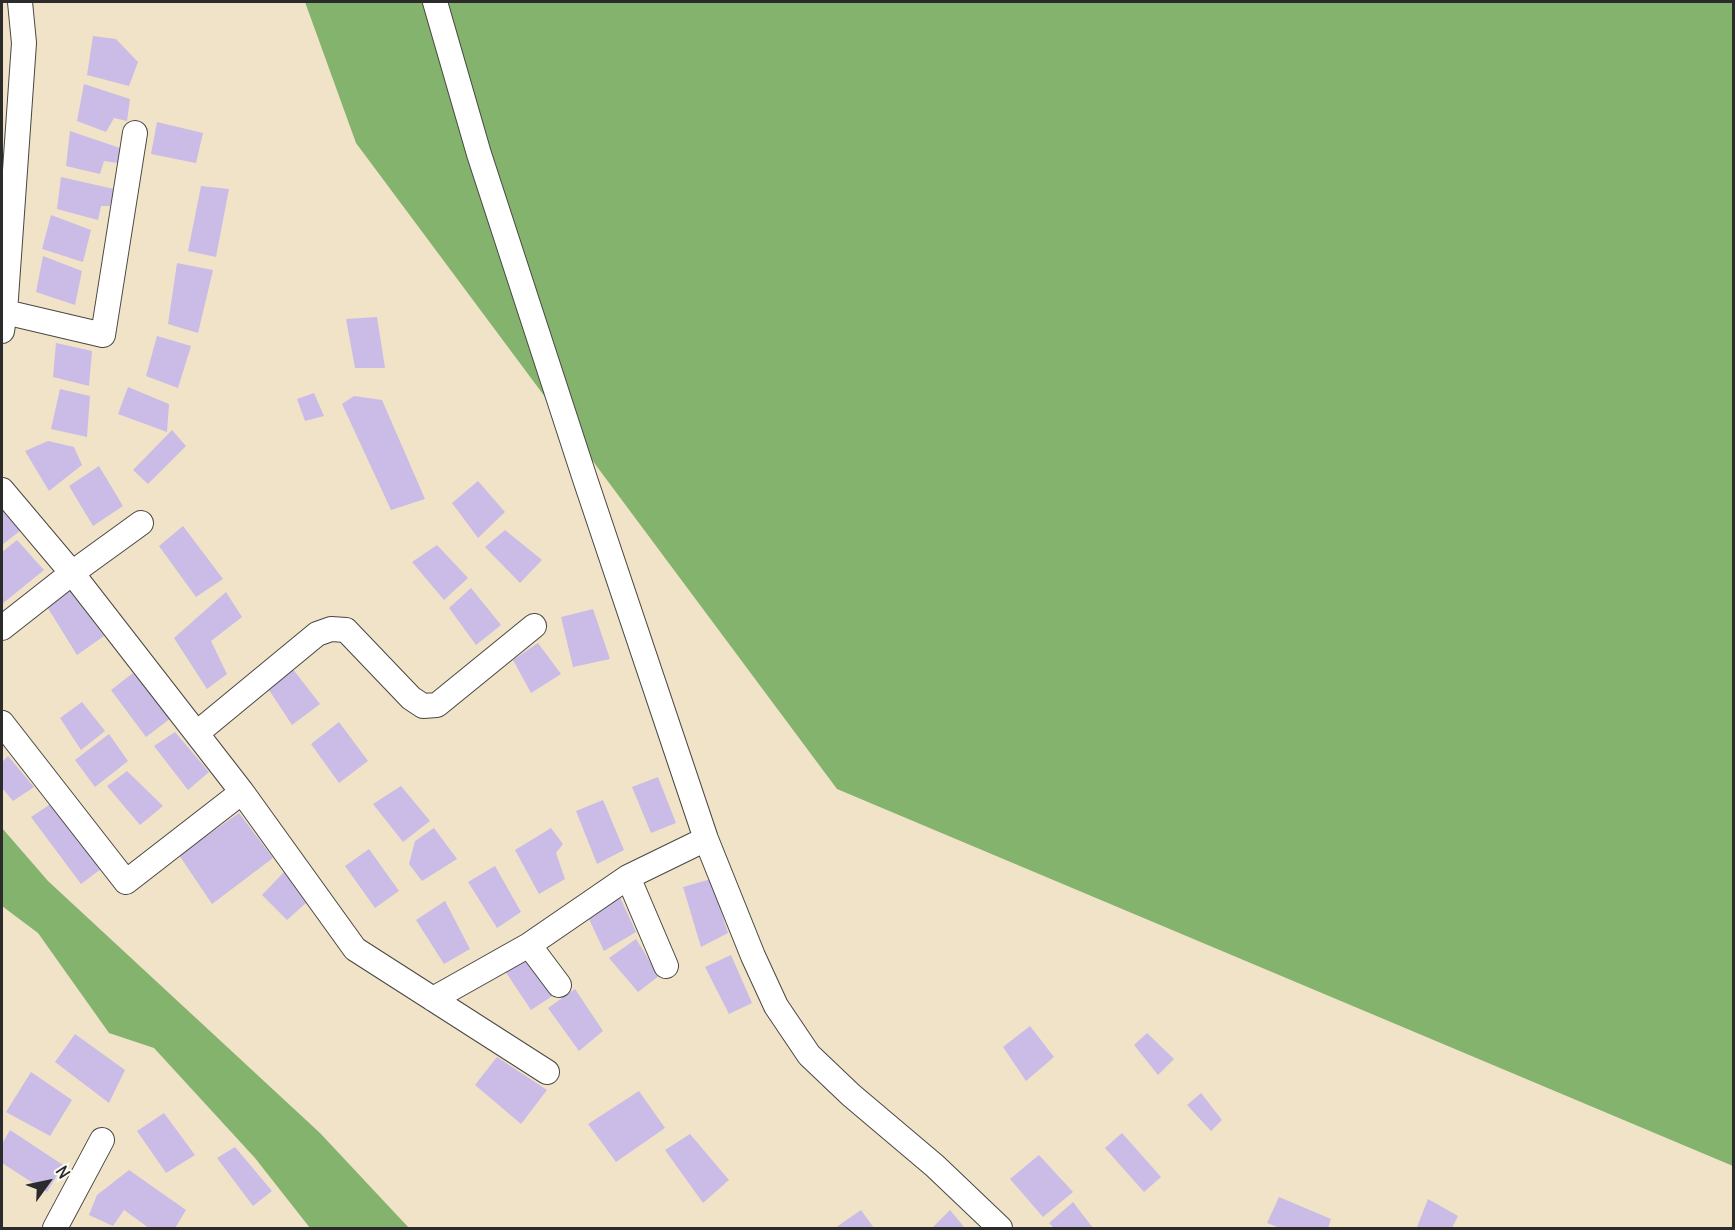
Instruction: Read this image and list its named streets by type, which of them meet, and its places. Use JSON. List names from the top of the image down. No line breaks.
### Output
{"north":"top right"}
